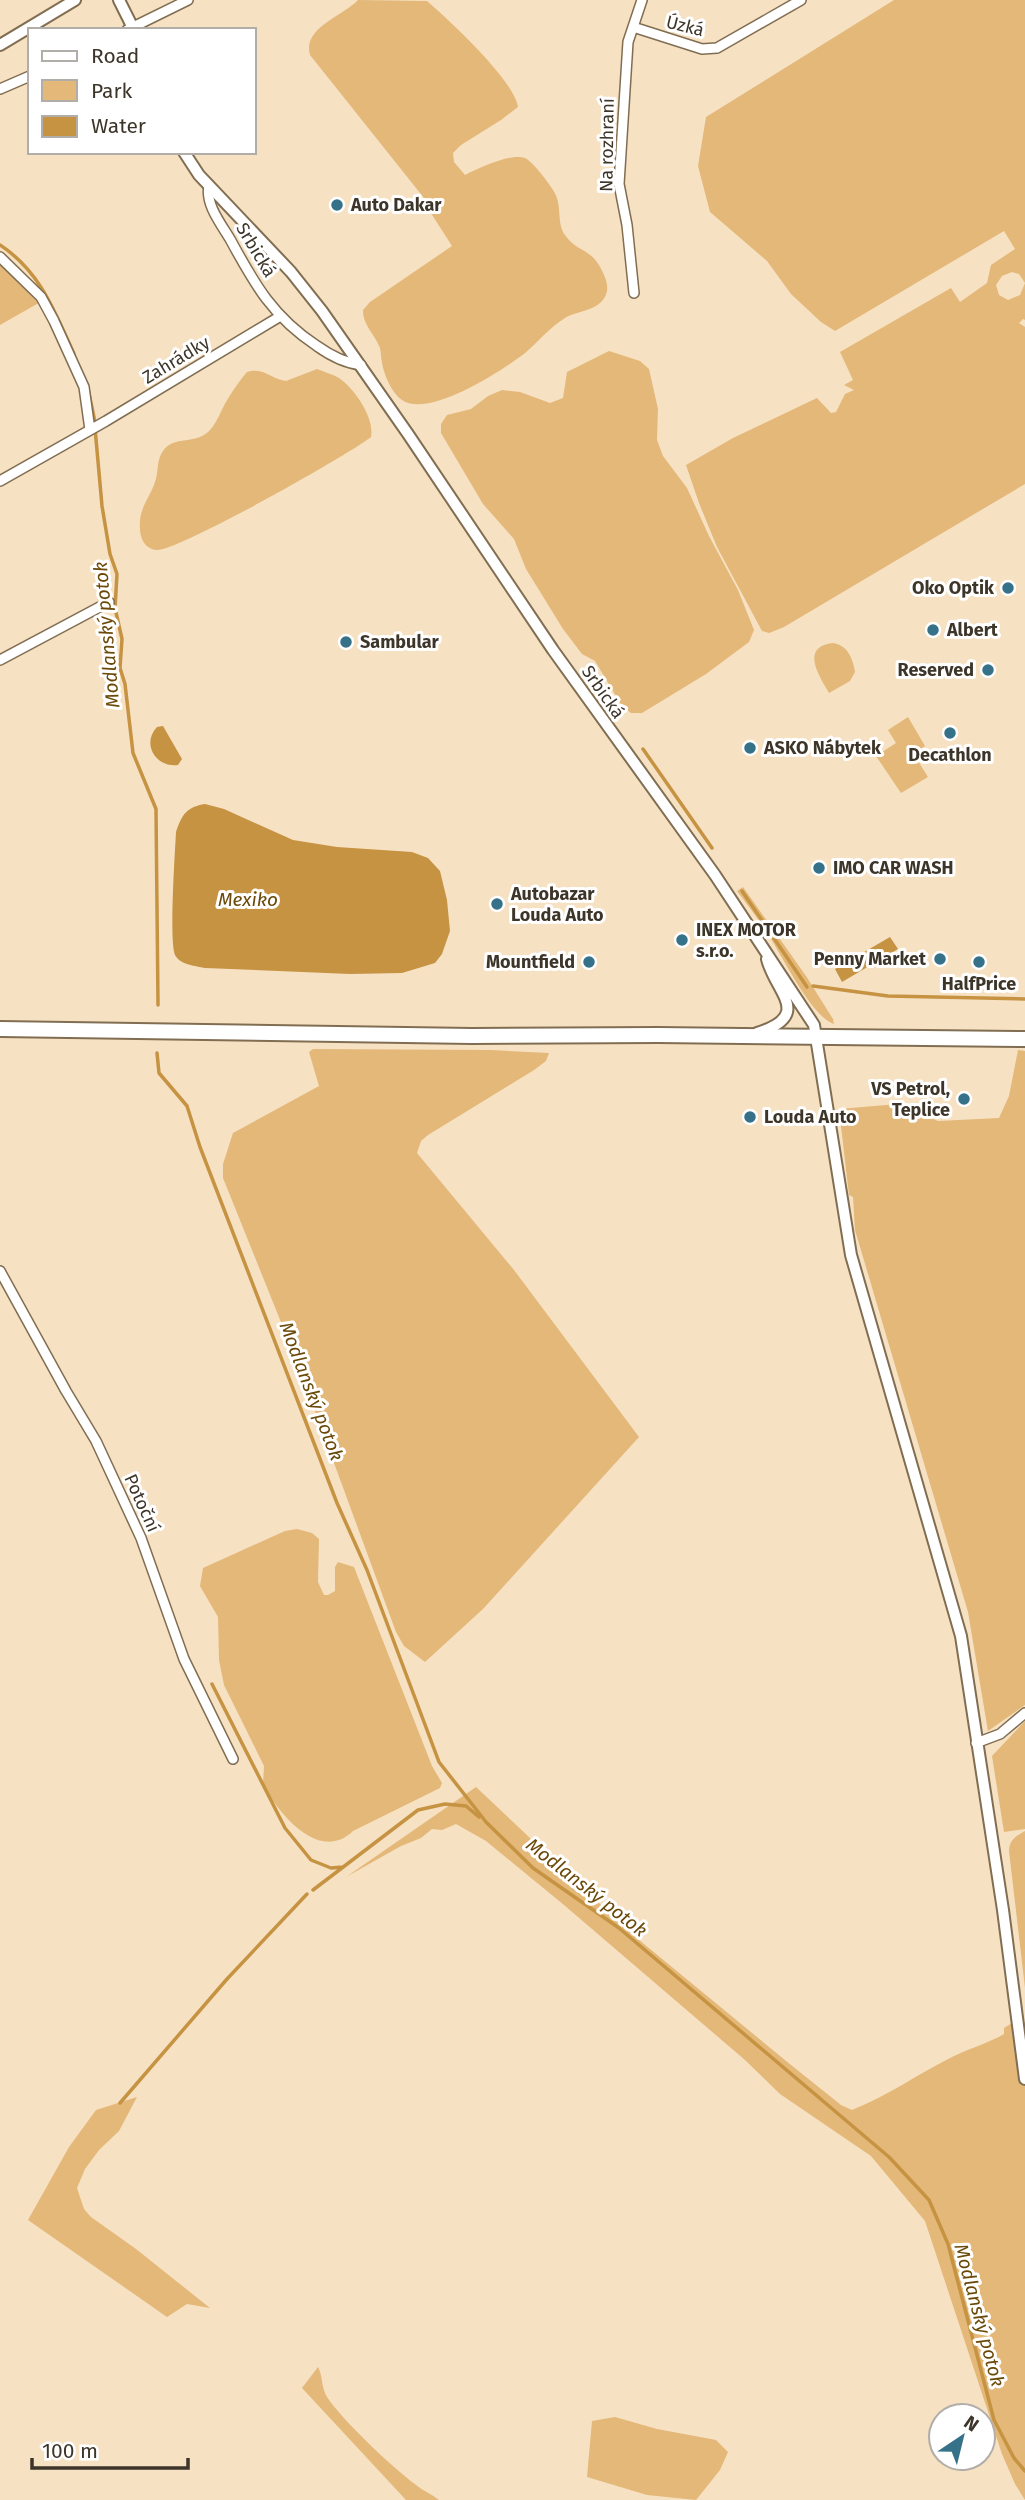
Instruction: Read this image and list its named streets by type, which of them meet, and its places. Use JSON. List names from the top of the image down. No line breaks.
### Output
{"streets":{"street":["Úzká","Na rozhraní","Srbická","Zahrádky","Potoční"]},"crossings":[["Úzká","Na rozhraní"],["Srbická","Zahrádky"]],"water":["Modlanský potok","Mexiko"],"places":["Auto Dakar","Oko Optik","Albert","Sambular","Reserved","Decathlon","ASKO Nábytek","IMO CAR WASH","Autobazar Louda Auto","INEX MOTOR s.r.o.","Penny Market","Mountfield","HalfPrice","VS Petrol, Teplice","Louda Auto"],"legend":["Road","Park","Water"],"scale_bar":"100 m","north":"top right"}
